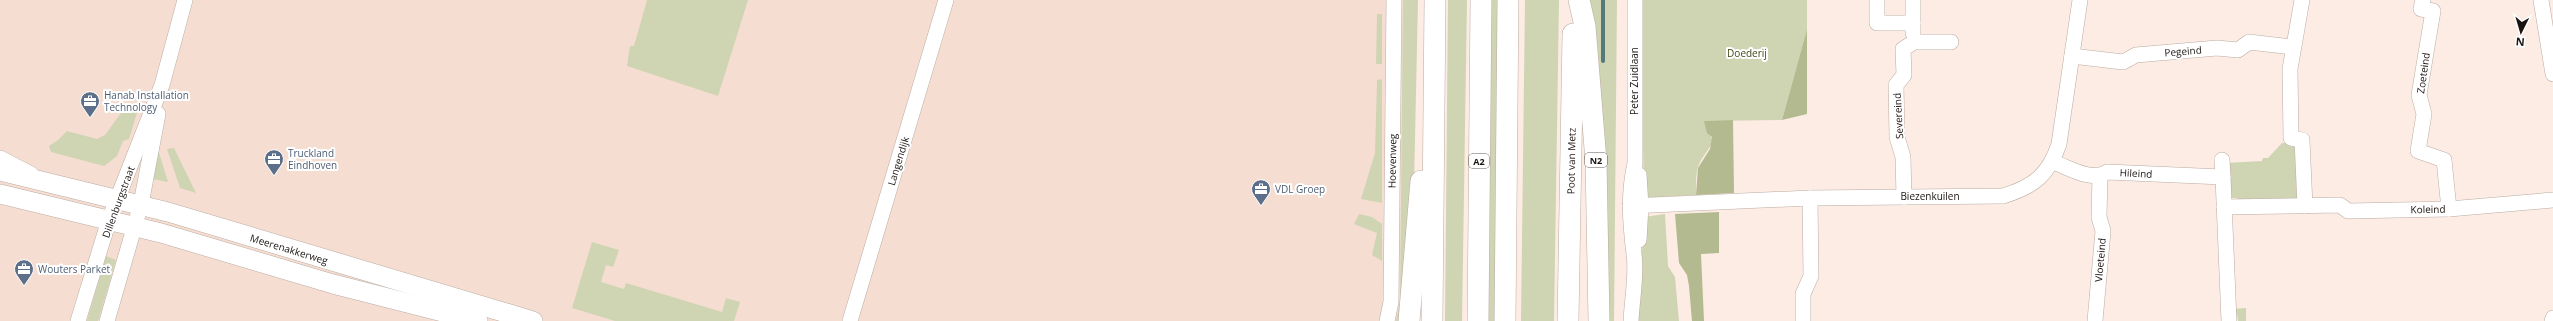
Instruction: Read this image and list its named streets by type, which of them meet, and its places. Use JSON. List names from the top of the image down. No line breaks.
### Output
{"streets":{"highway":["N2","A2","Poot van Metz"],"main road":["Meerenakkerweg"],"street":["Pegeind","Zoeteind","Peter Zuidlaan","Severeind","Langendijk","Hoevenweg","Hileind","Biezenkuilen","Dillenburgstraat","Koleind","Vloeteind"]},"crossings":[["Pegeind","Biezenkuilen"],["Zoeteind","Koleind"],["Peter Zuidlaan","Biezenkuilen"],["Severeind","Biezenkuilen"],["Hileind","Biezenkuilen"],["Hileind","Vloeteind"],["Dillenburgstraat","Meerenakkerweg"]],"parks":["Doederij"],"places":{"office":["Hanab Installation Technology","Truckland Eindhoven","VDL Groep","Wouters Parket"]},"north":"bottom"}
